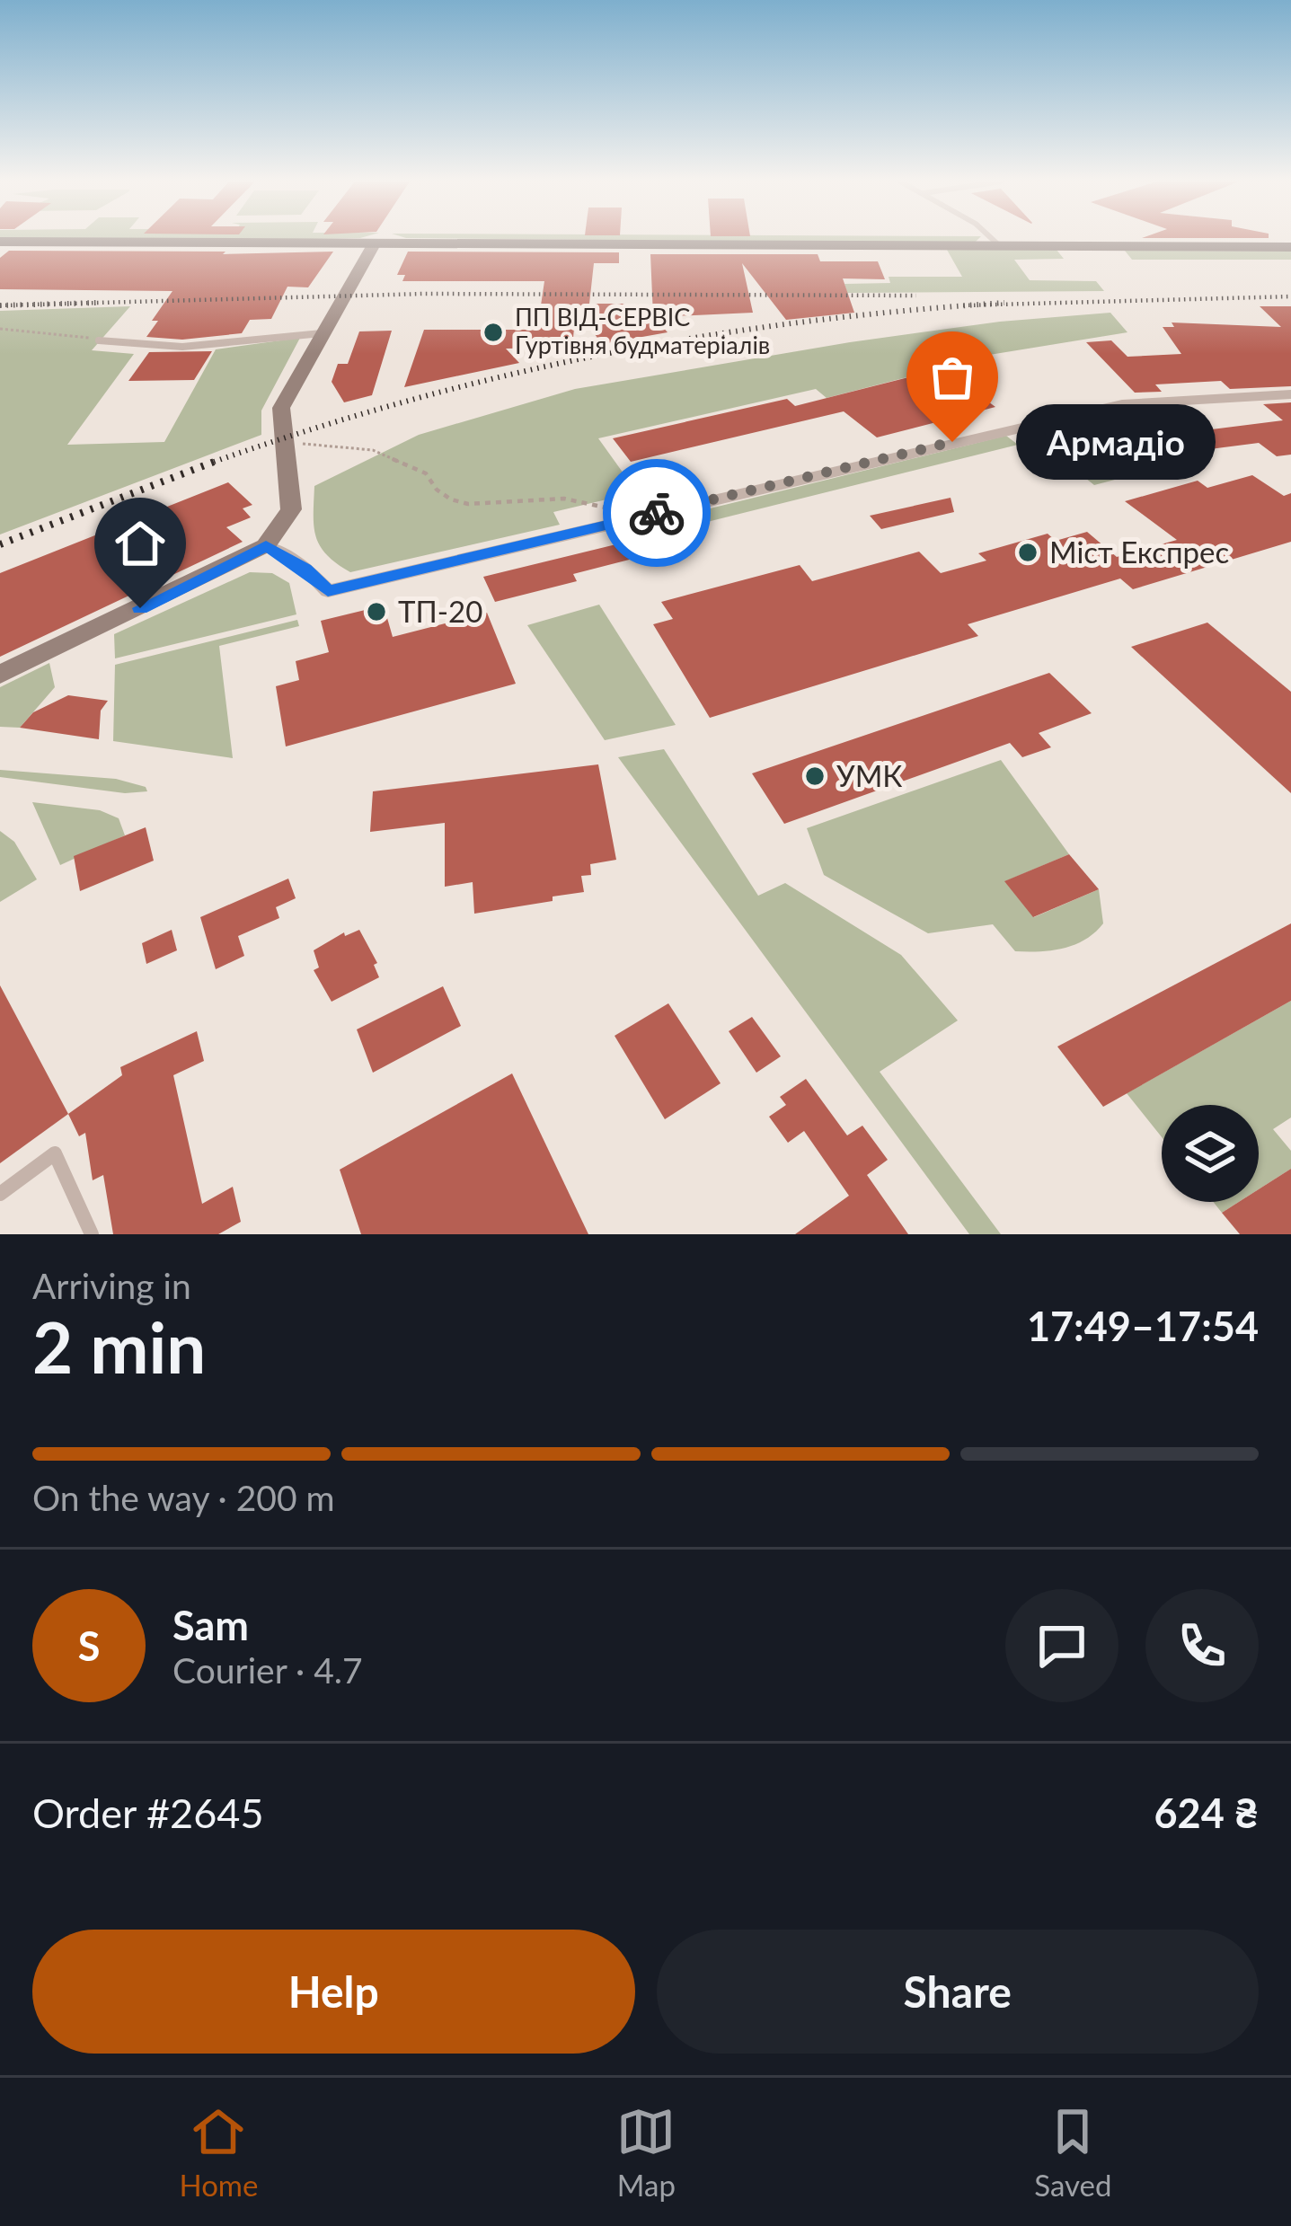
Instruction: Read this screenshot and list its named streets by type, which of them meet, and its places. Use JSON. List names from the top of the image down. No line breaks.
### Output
{"places":["ПП ВІД-СЕРВІС Гуртівня будматеріалів","Армадіо","Міст Експрес","ТП-20","УМК"],"page":{"bubble":"Армадіо","heading":["2 min","Arriving in","17:49–17:54"],"panel":["Sam","Courier · 4.7","Order #2645","624 ₴"],"bar":"On the way · 200 m","round":"S","buttons":["Help","Share"],"tabs":["Home","Map","Saved"]}}
